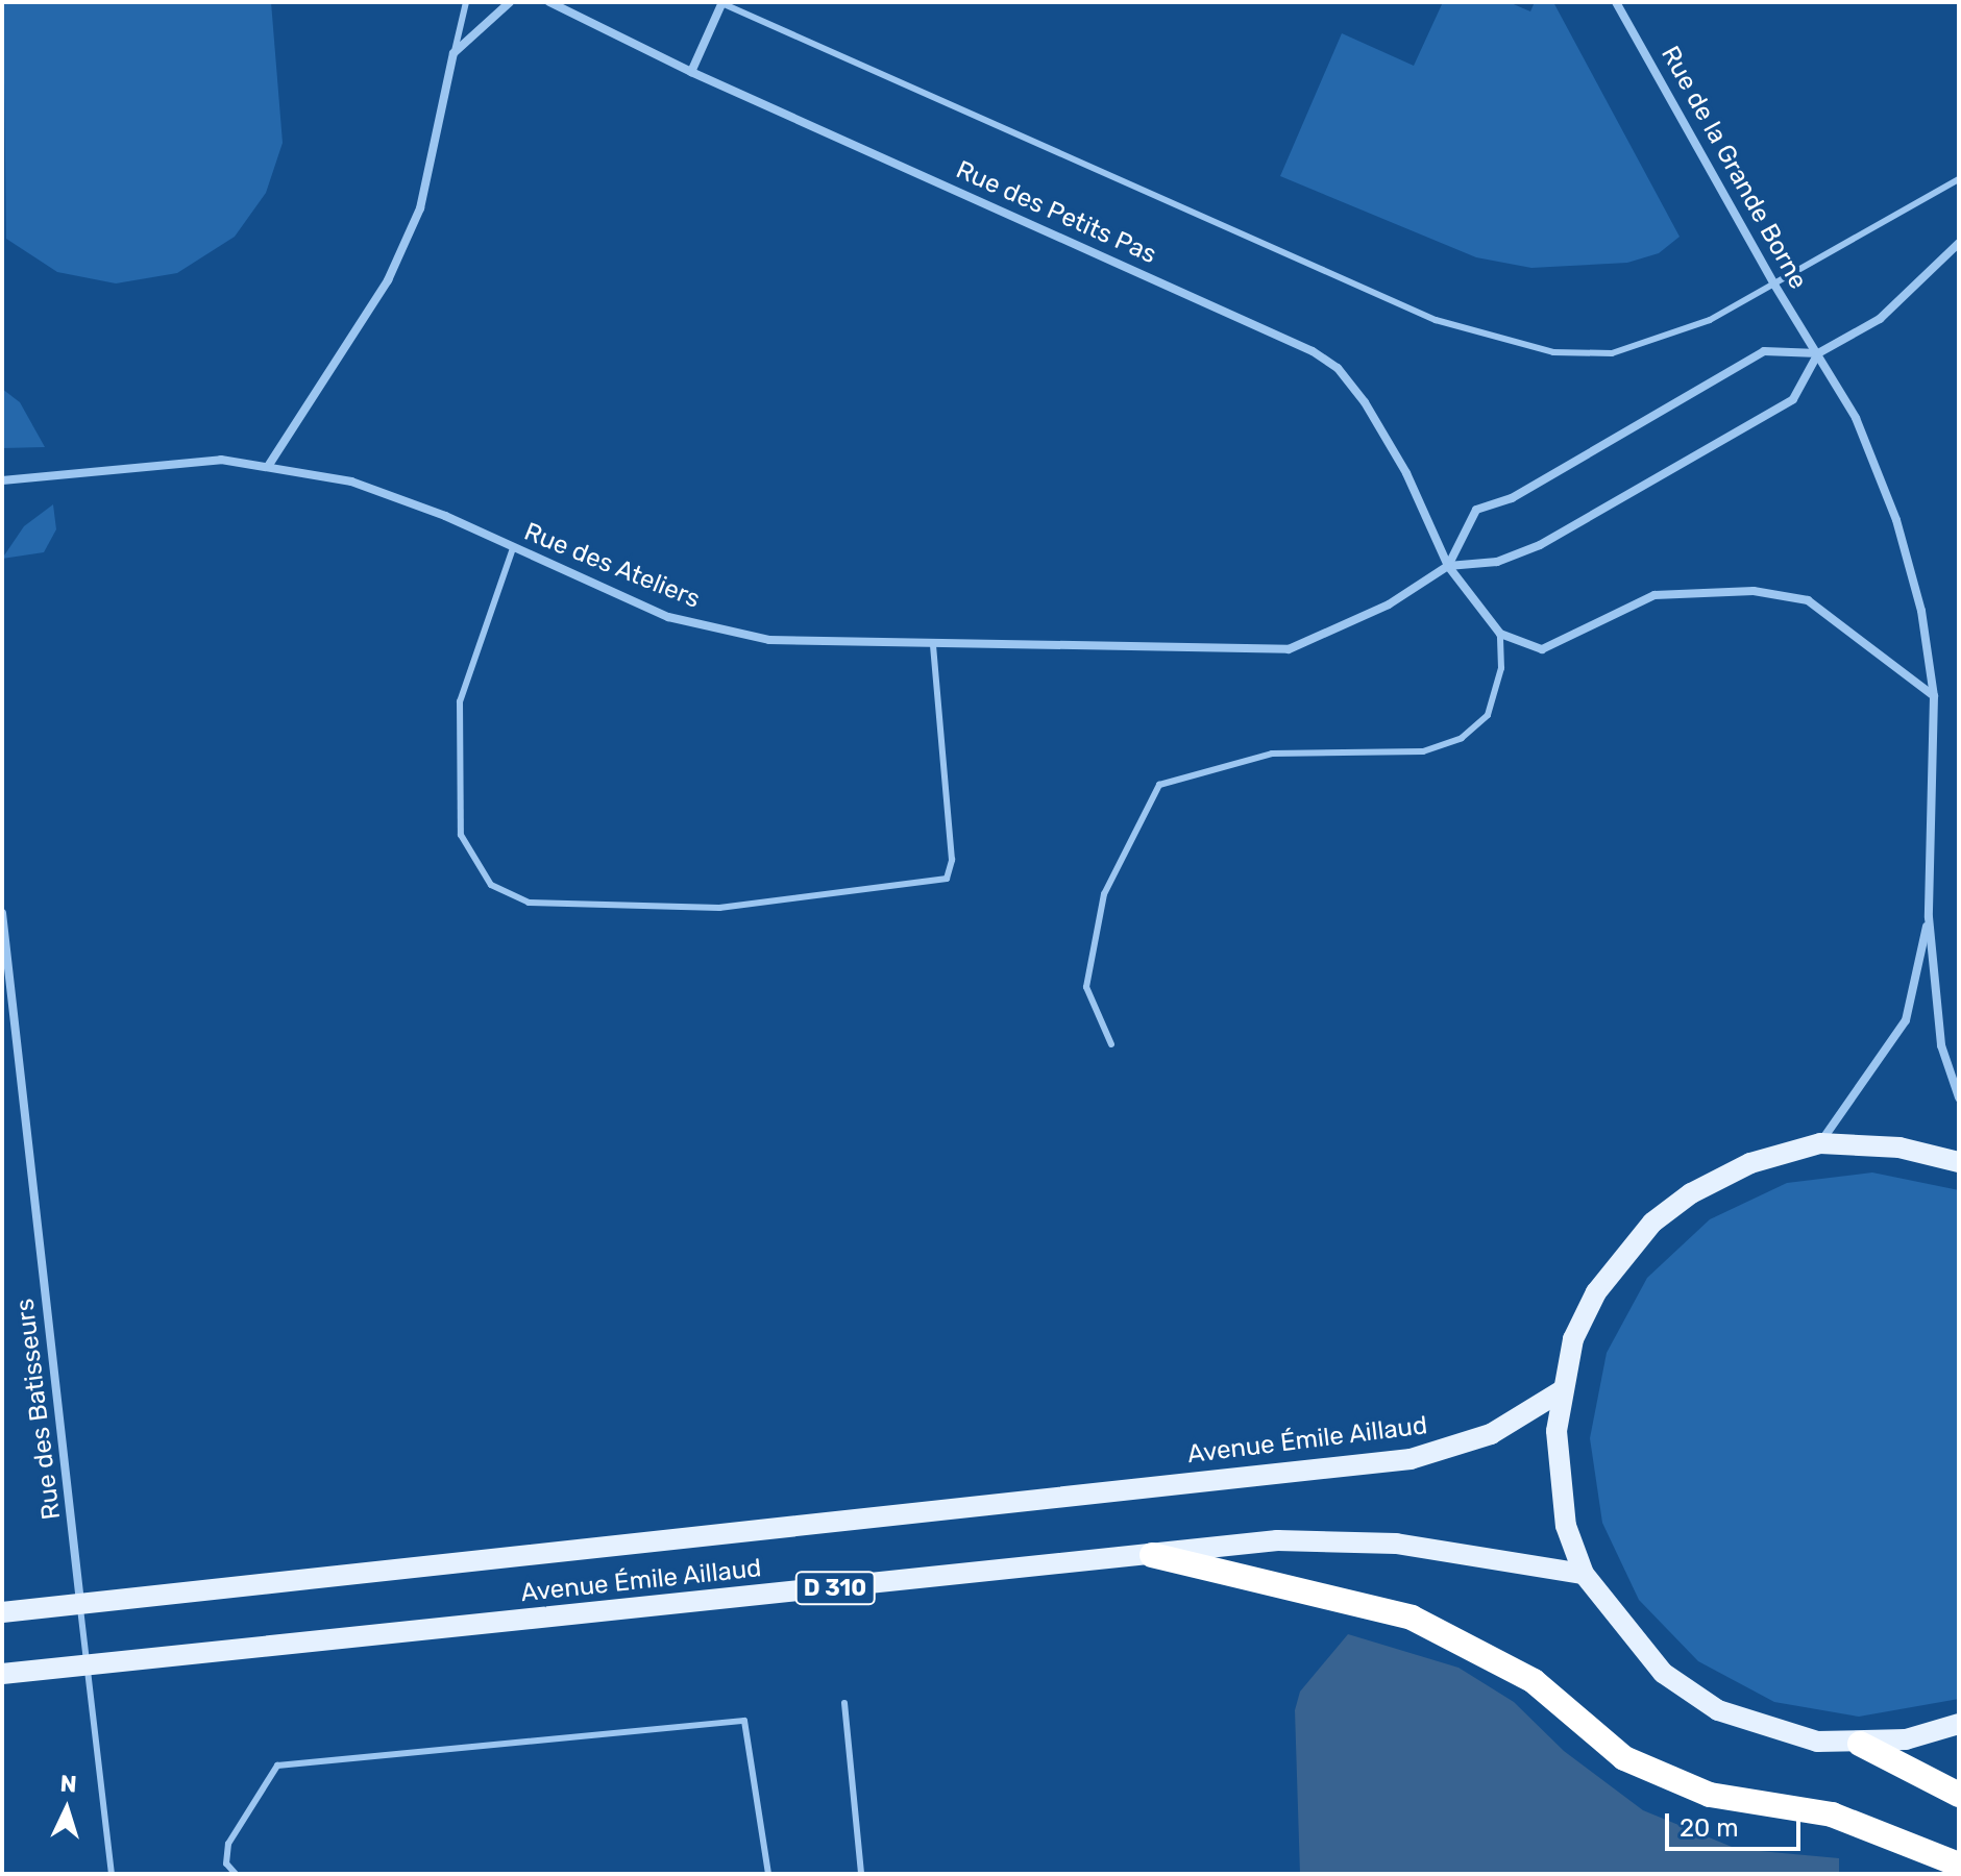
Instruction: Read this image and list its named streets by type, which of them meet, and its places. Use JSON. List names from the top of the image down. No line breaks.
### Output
{"streets":{"main road":["Avenue Émile Aillaud","D 310"],"street":["Rue de la Grande Borne","Rue des Petits Pas","Rue des Ateliers","Rue des Batisseurs"]},"crossings":[["Rue des Petits Pas","Rue des Ateliers"],["Rue des Batisseurs","Avenue Émile Aillaud"]],"scale_bar":"20 m","north":"top"}
